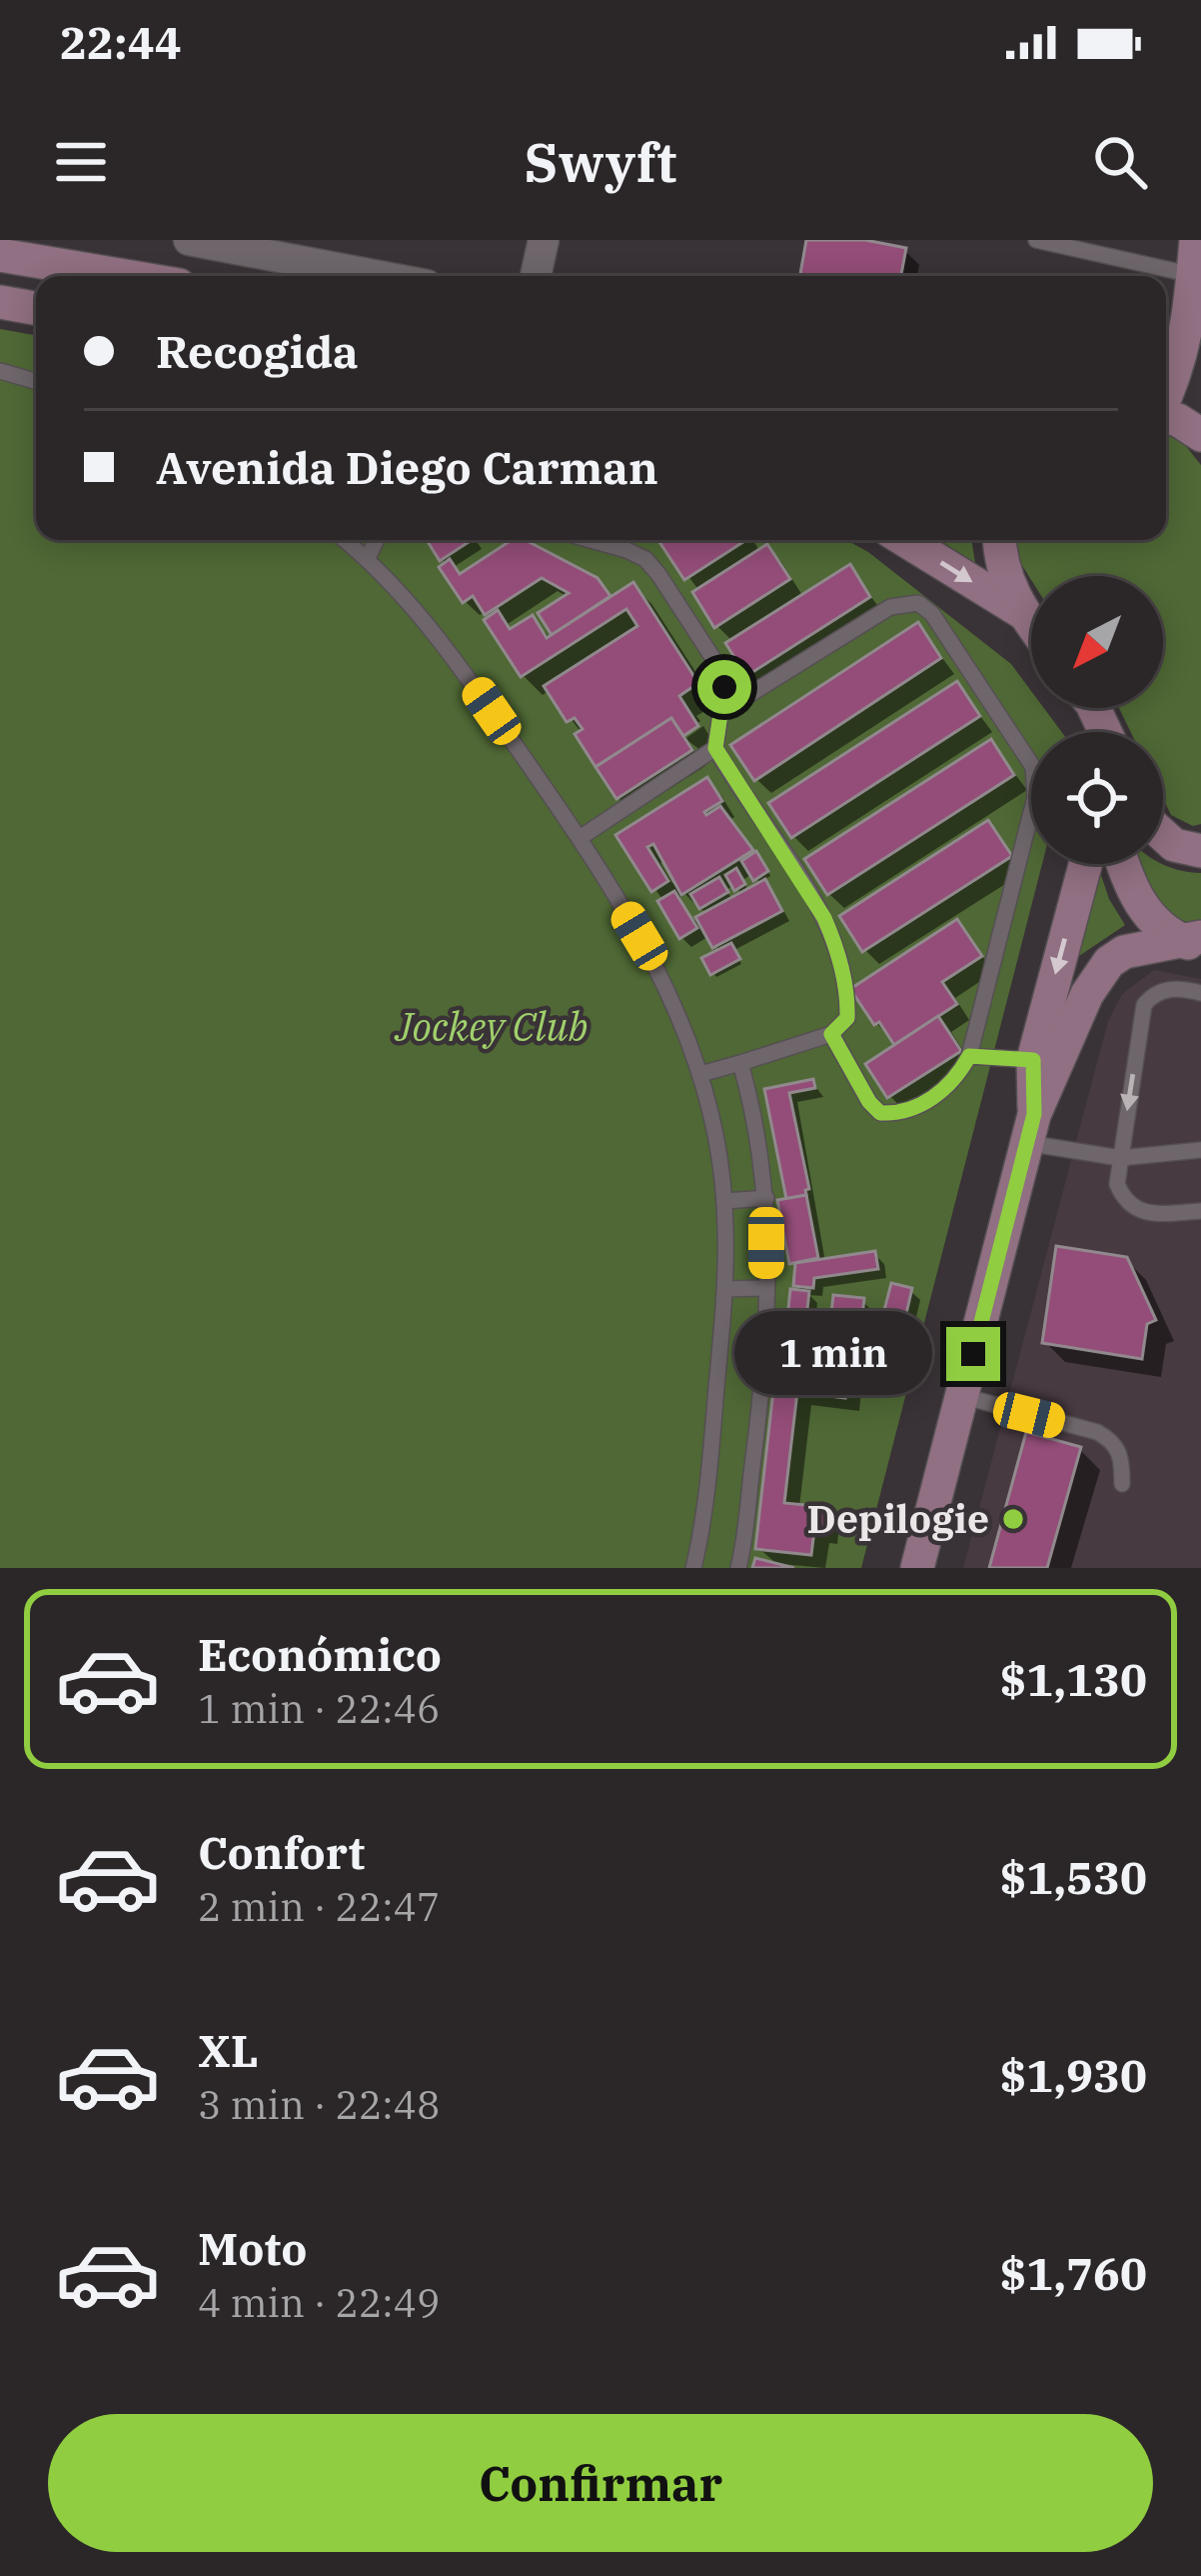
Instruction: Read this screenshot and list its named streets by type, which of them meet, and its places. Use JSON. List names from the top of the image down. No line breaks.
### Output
{"parks":["Jockey Club"],"places":["Depilogie"],"north":"bottom left","page":{"status":"22:44","header":"Swyft","banner":["Recogida","Avenida Diego Carman"],"bubble":"1 min","list":[{"name":"Económico","note":"1 min · 22:46","value":"$1,130"},{"name":"Confort","note":"2 min · 22:47","value":"$1,530"},{"name":"XL","note":"3 min · 22:48","value":"$1,930"},{"name":"Moto","note":"4 min · 22:49","value":"$1,760"}],"buttons":"Confirmar"}}
